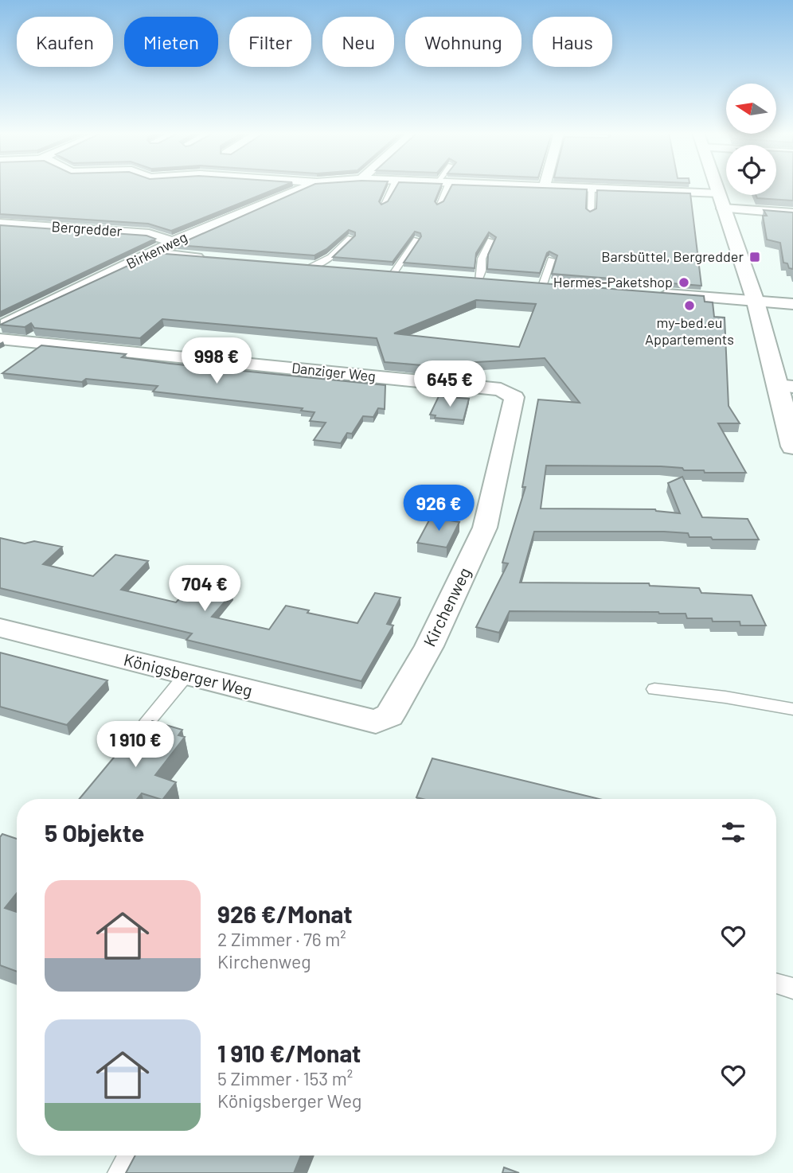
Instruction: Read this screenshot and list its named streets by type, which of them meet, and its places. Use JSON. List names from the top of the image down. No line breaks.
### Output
{"streets":{"street":["Bergredder","Birkenweg","Danziger Weg","Kirchenweg","Königsberger Weg"]},"crossings":[["Bergredder","Birkenweg"],["Danziger Weg","Kirchenweg"],["Kirchenweg","Königsberger Weg"]],"places":{"transit":["Barsbüttel, Bergredder"],"other":["Hermes-Paketshop","my-bed.eu Appartements"]},"north":"left","page":{"chip":["Kaufen","Mieten","Filter","Neu","Wohnung","Haus"],"price":["998 €","645 €","926 €","704 €","1 910 €"],"heading":"5 Objekte","list":[{"name":"926 €/Monat","note":"2 Zimmer · 76 m² · Kirchenweg"},{"name":"1 910 €/Monat","note":"5 Zimmer · 153 m² · Königsberger Weg"}]}}
